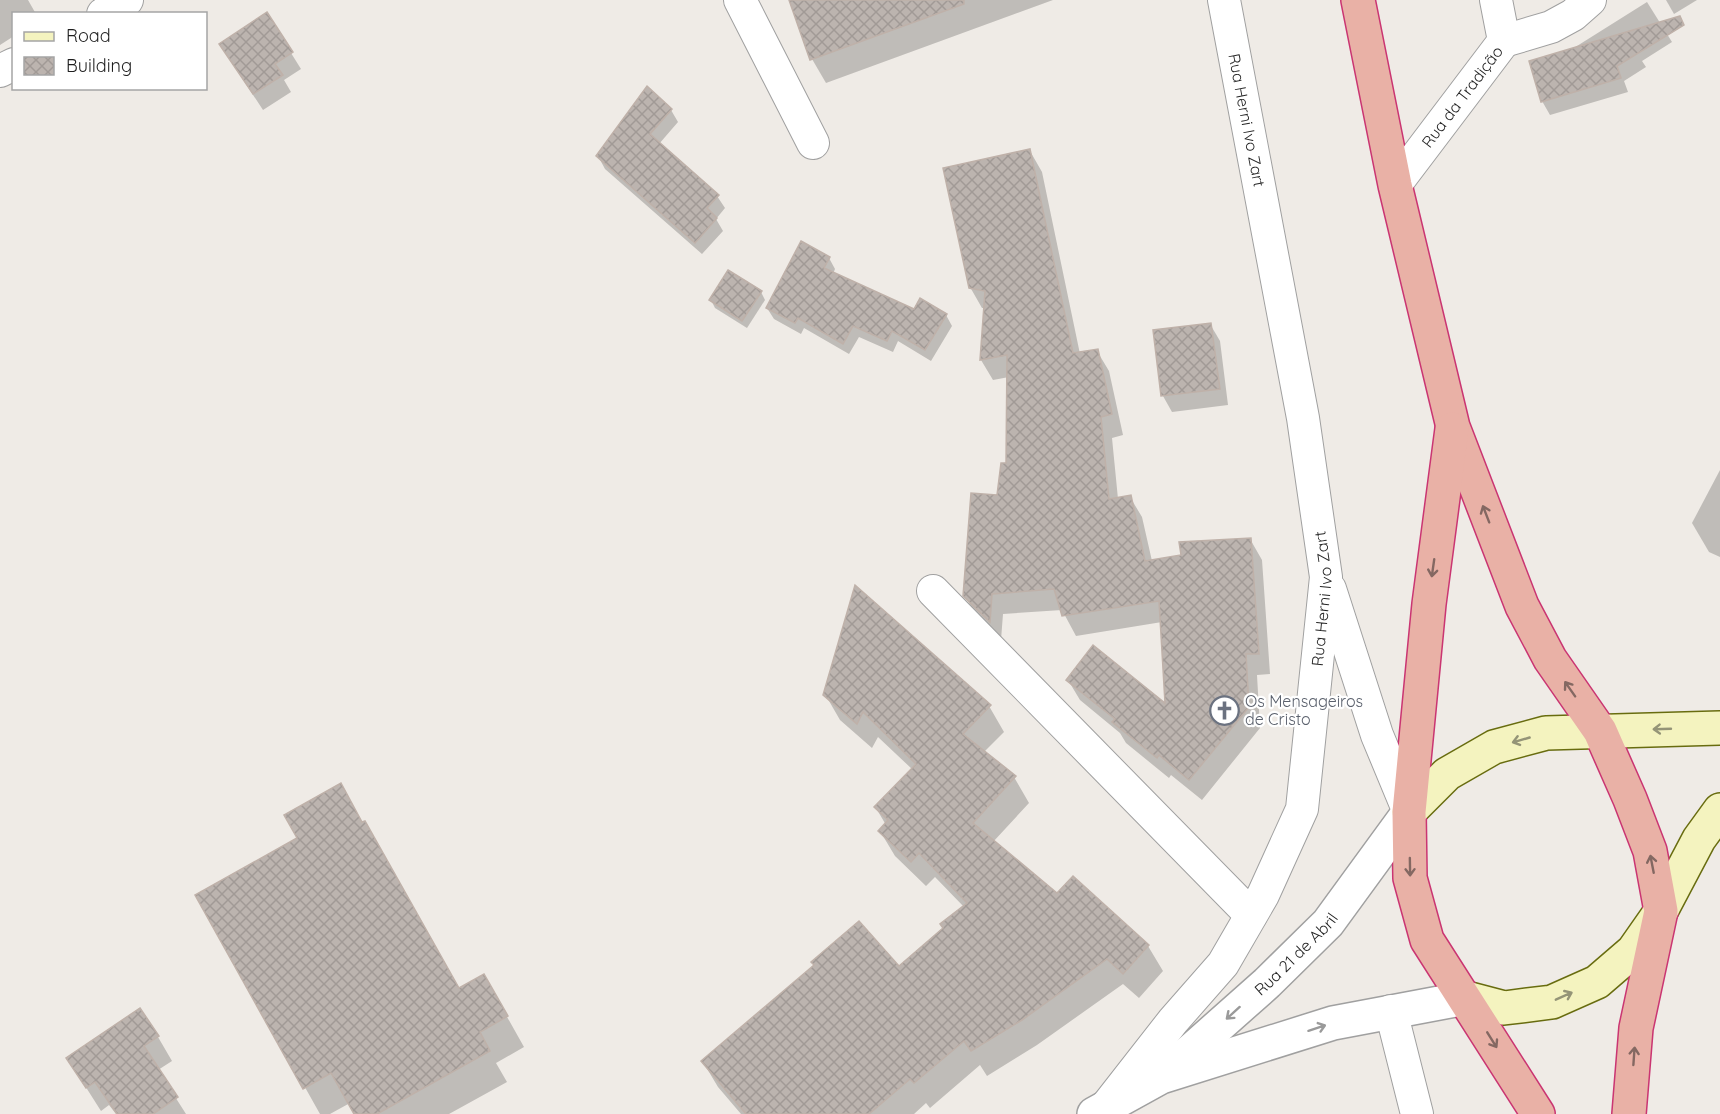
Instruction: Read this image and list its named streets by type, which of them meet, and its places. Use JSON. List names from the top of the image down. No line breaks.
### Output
{"streets":{"street":["Rua da Tradição","Rua Herni Ivo Zart","Rua 21 de Abril"]},"crossings":[["Rua Herni Ivo Zart","Rua 21 de Abril"]],"places":{"church":["Os Mensageiros de Cristo"]},"legend":["Road","Building"]}
